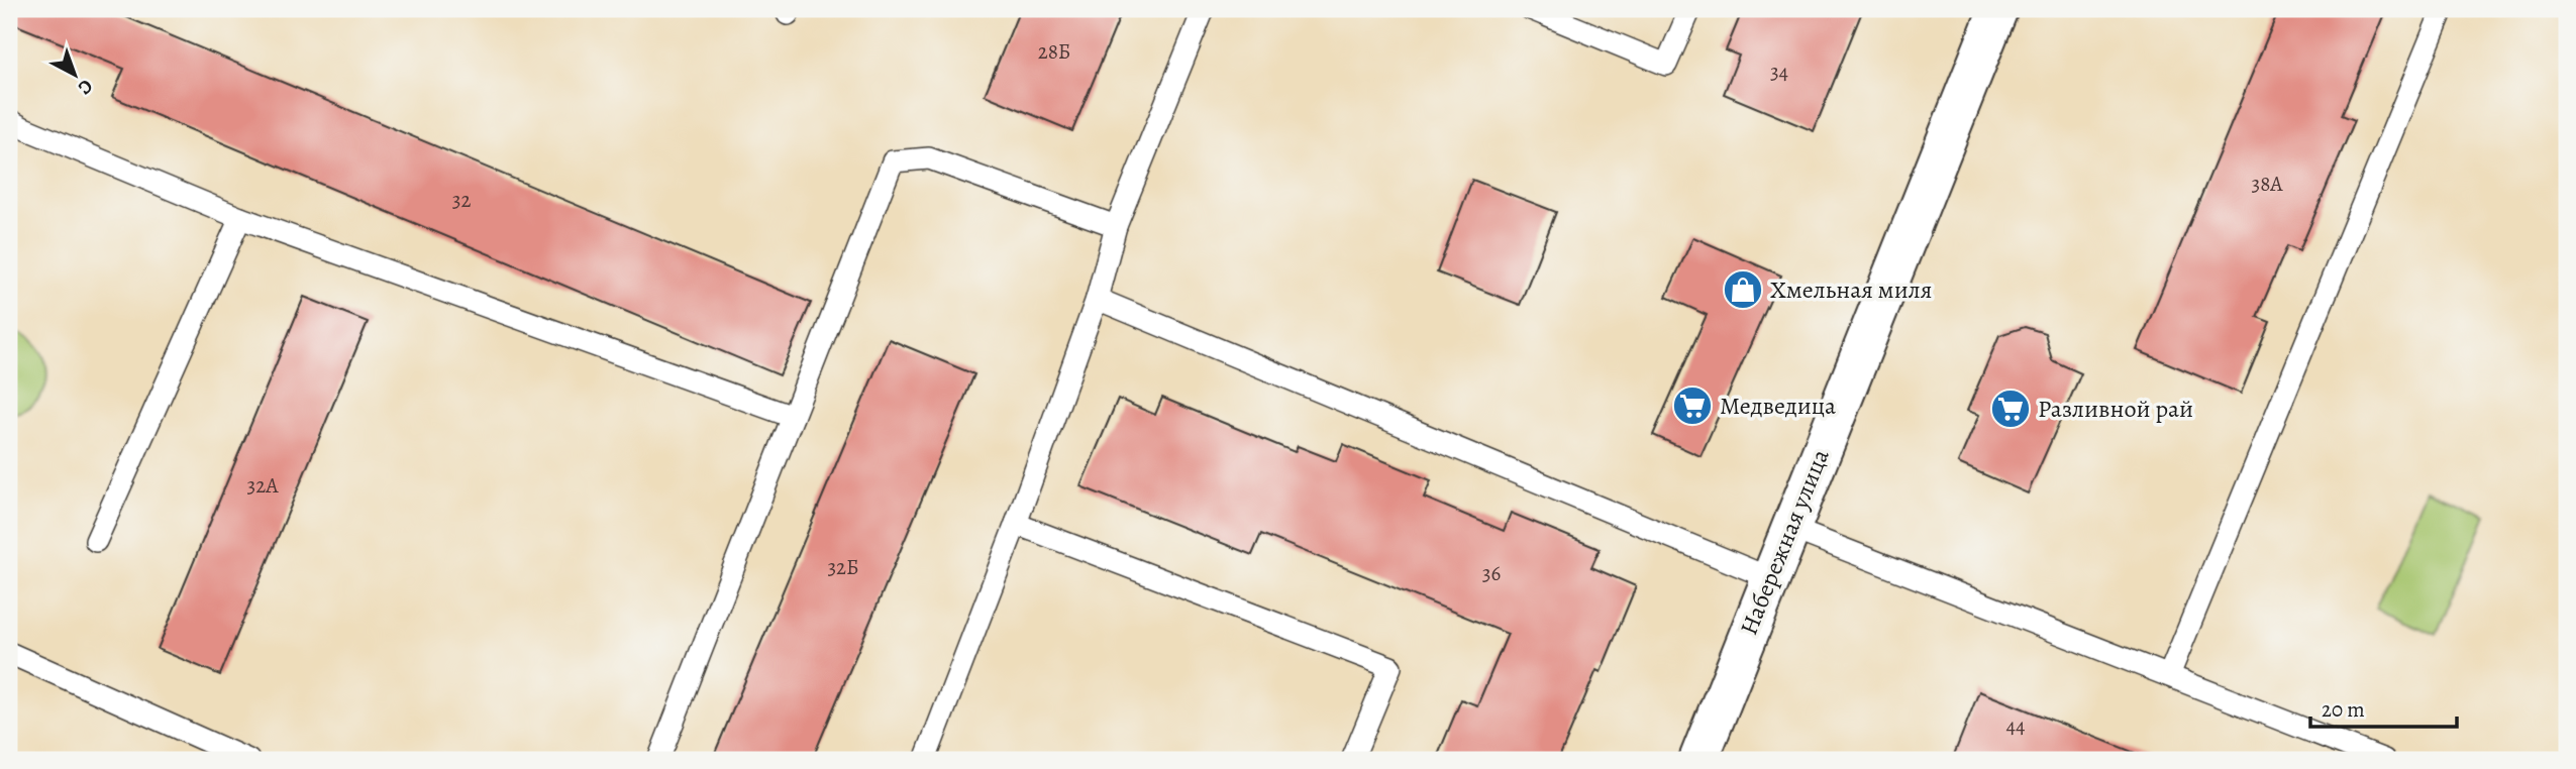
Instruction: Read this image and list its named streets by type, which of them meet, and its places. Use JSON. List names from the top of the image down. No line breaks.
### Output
{"streets":{"street":["Набережная улица"]},"places":{"shop":["Хмельная миля"],"supermarket":["Медведица","Разливной рай"]},"house_numbers":["28Б","34","38А","32","32А","32Б","36","44"],"scale_bar":"20 m","north":"bottom right"}
